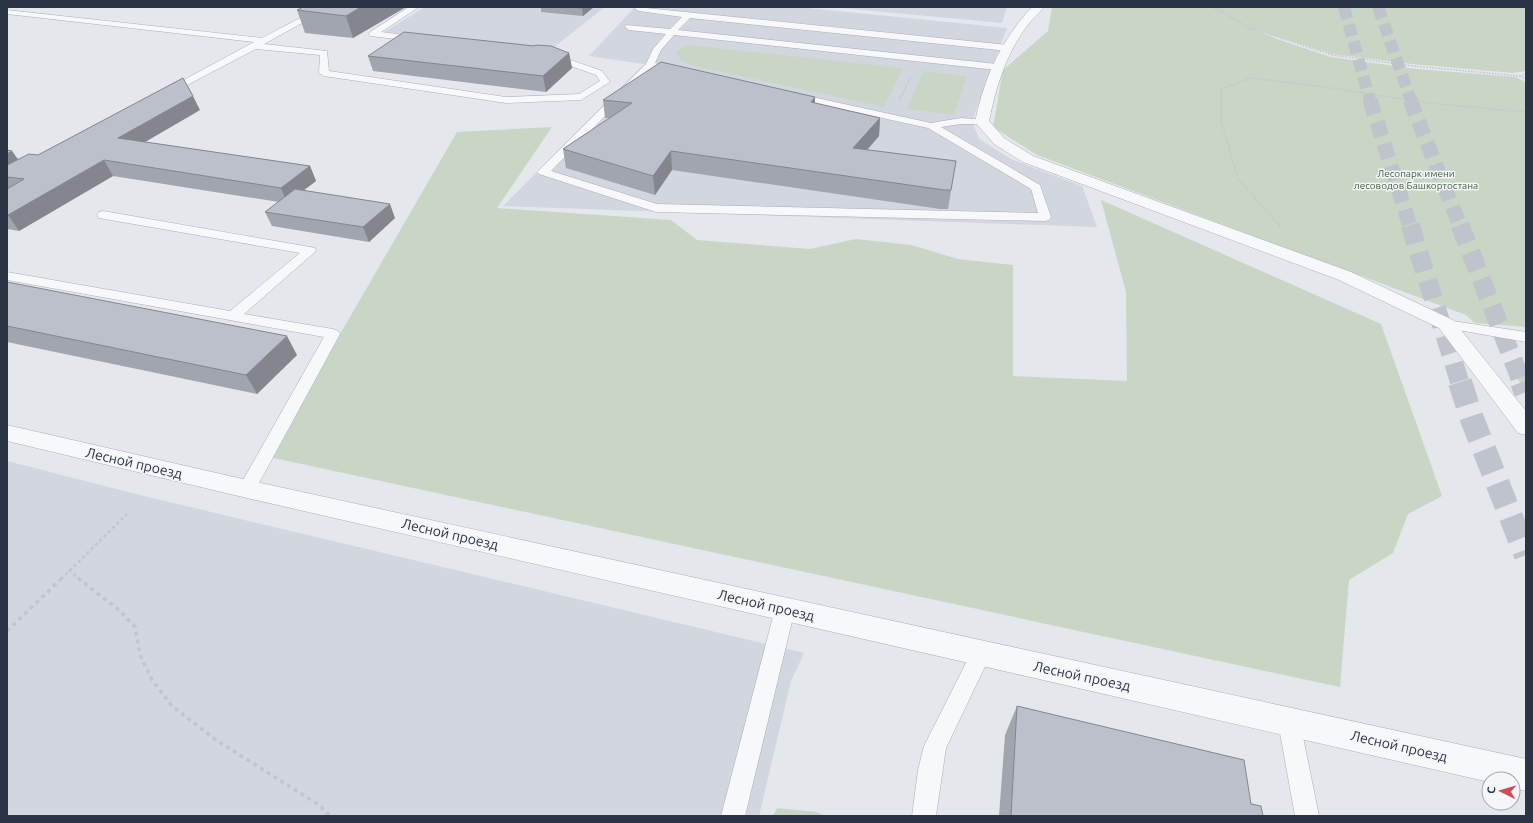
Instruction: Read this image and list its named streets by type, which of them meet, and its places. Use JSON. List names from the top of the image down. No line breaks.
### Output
{"streets":{"street":["Лесной проезд"]},"parks":["Лесопарк имени лесоводов Башкортостана"],"north":"left"}
